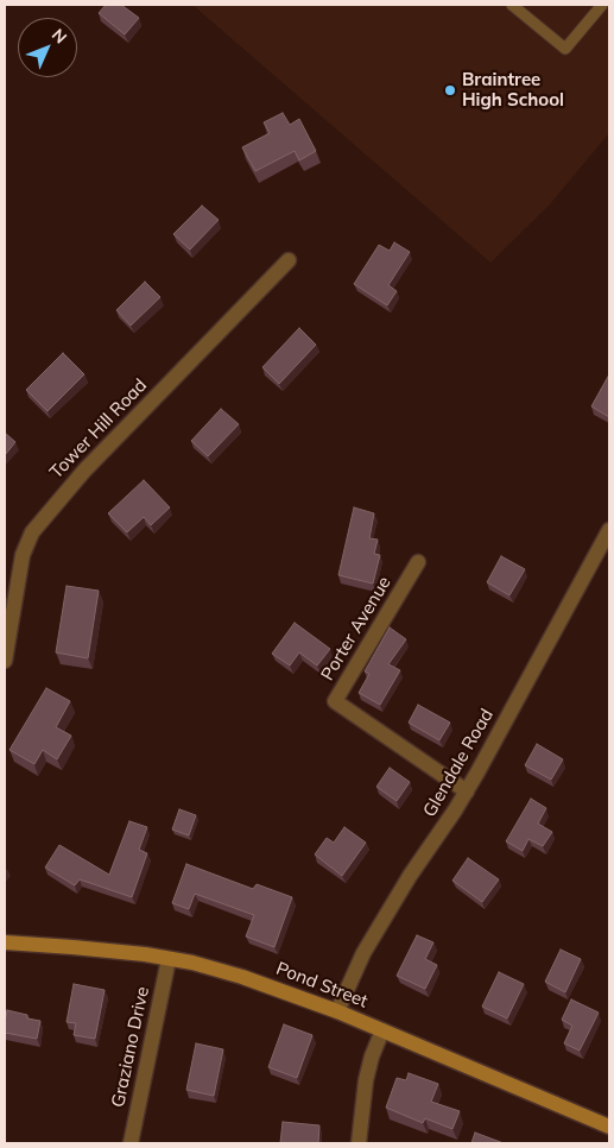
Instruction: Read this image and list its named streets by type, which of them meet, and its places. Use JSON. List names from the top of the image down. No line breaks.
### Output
{"streets":{"main road":["Pond Street"],"street":["Tower Hill Road","Porter Avenue","Glendale Road","Graziano Drive"]},"crossings":[["Porter Avenue","Glendale Road"],["Glendale Road","Pond Street"],["Pond Street","Graziano Drive"]],"places":["Braintree High School"],"north":"top right"}
